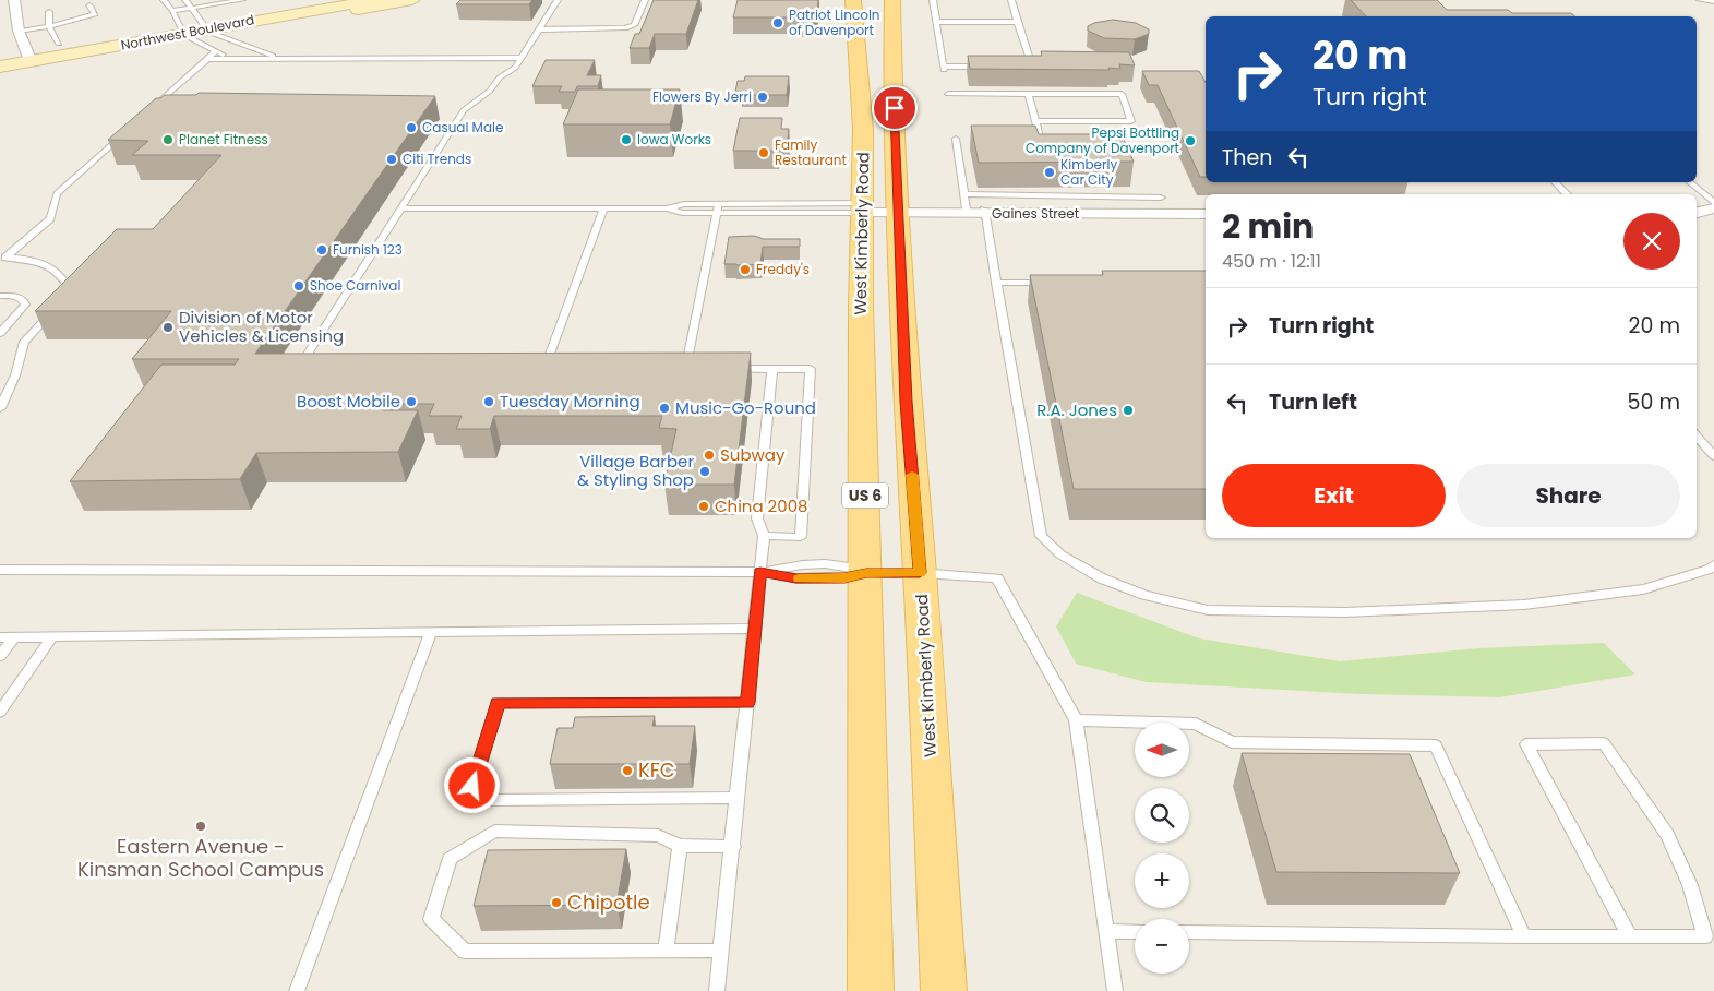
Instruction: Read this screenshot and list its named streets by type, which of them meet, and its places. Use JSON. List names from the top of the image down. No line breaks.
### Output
{"streets":{"main road":["Northwest Boulevard","West Kimberly Road","US 6"],"street":["Gaines Street"]},"crossings":[["Gaines Street","West Kimberly Road"]],"places":["Patriot Lincoln of Davenport","Flowers By Jerri","Casual Male","Planet Fitness","Iowa Works","Pepsi Bottling Company of Davenport","Family Restaurant","Citi Trends","Kimberly Car City","Furnish 123","Freddy's","Shoe Carnival","Division of Motor Vehicles & Licensing","Boost Mobile","Tuesday Morning","Music-Go-Round","R.A. Jones","Subway","Village Barber & Styling Shop","China 2008","KFC","Eastern Avenue - Kinsman School Campus","Chipotle"],"north":"left","page":{"turn":["20 m","Turn right"],"then":"Then","heading":["2 min","450 m · 12:11"],"list":[{"name":"Turn right","value":"20 m"},{"name":"Turn left","value":"50 m"}],"buttons":["Exit","Share"],"map_buttons":["+","−"]}}
